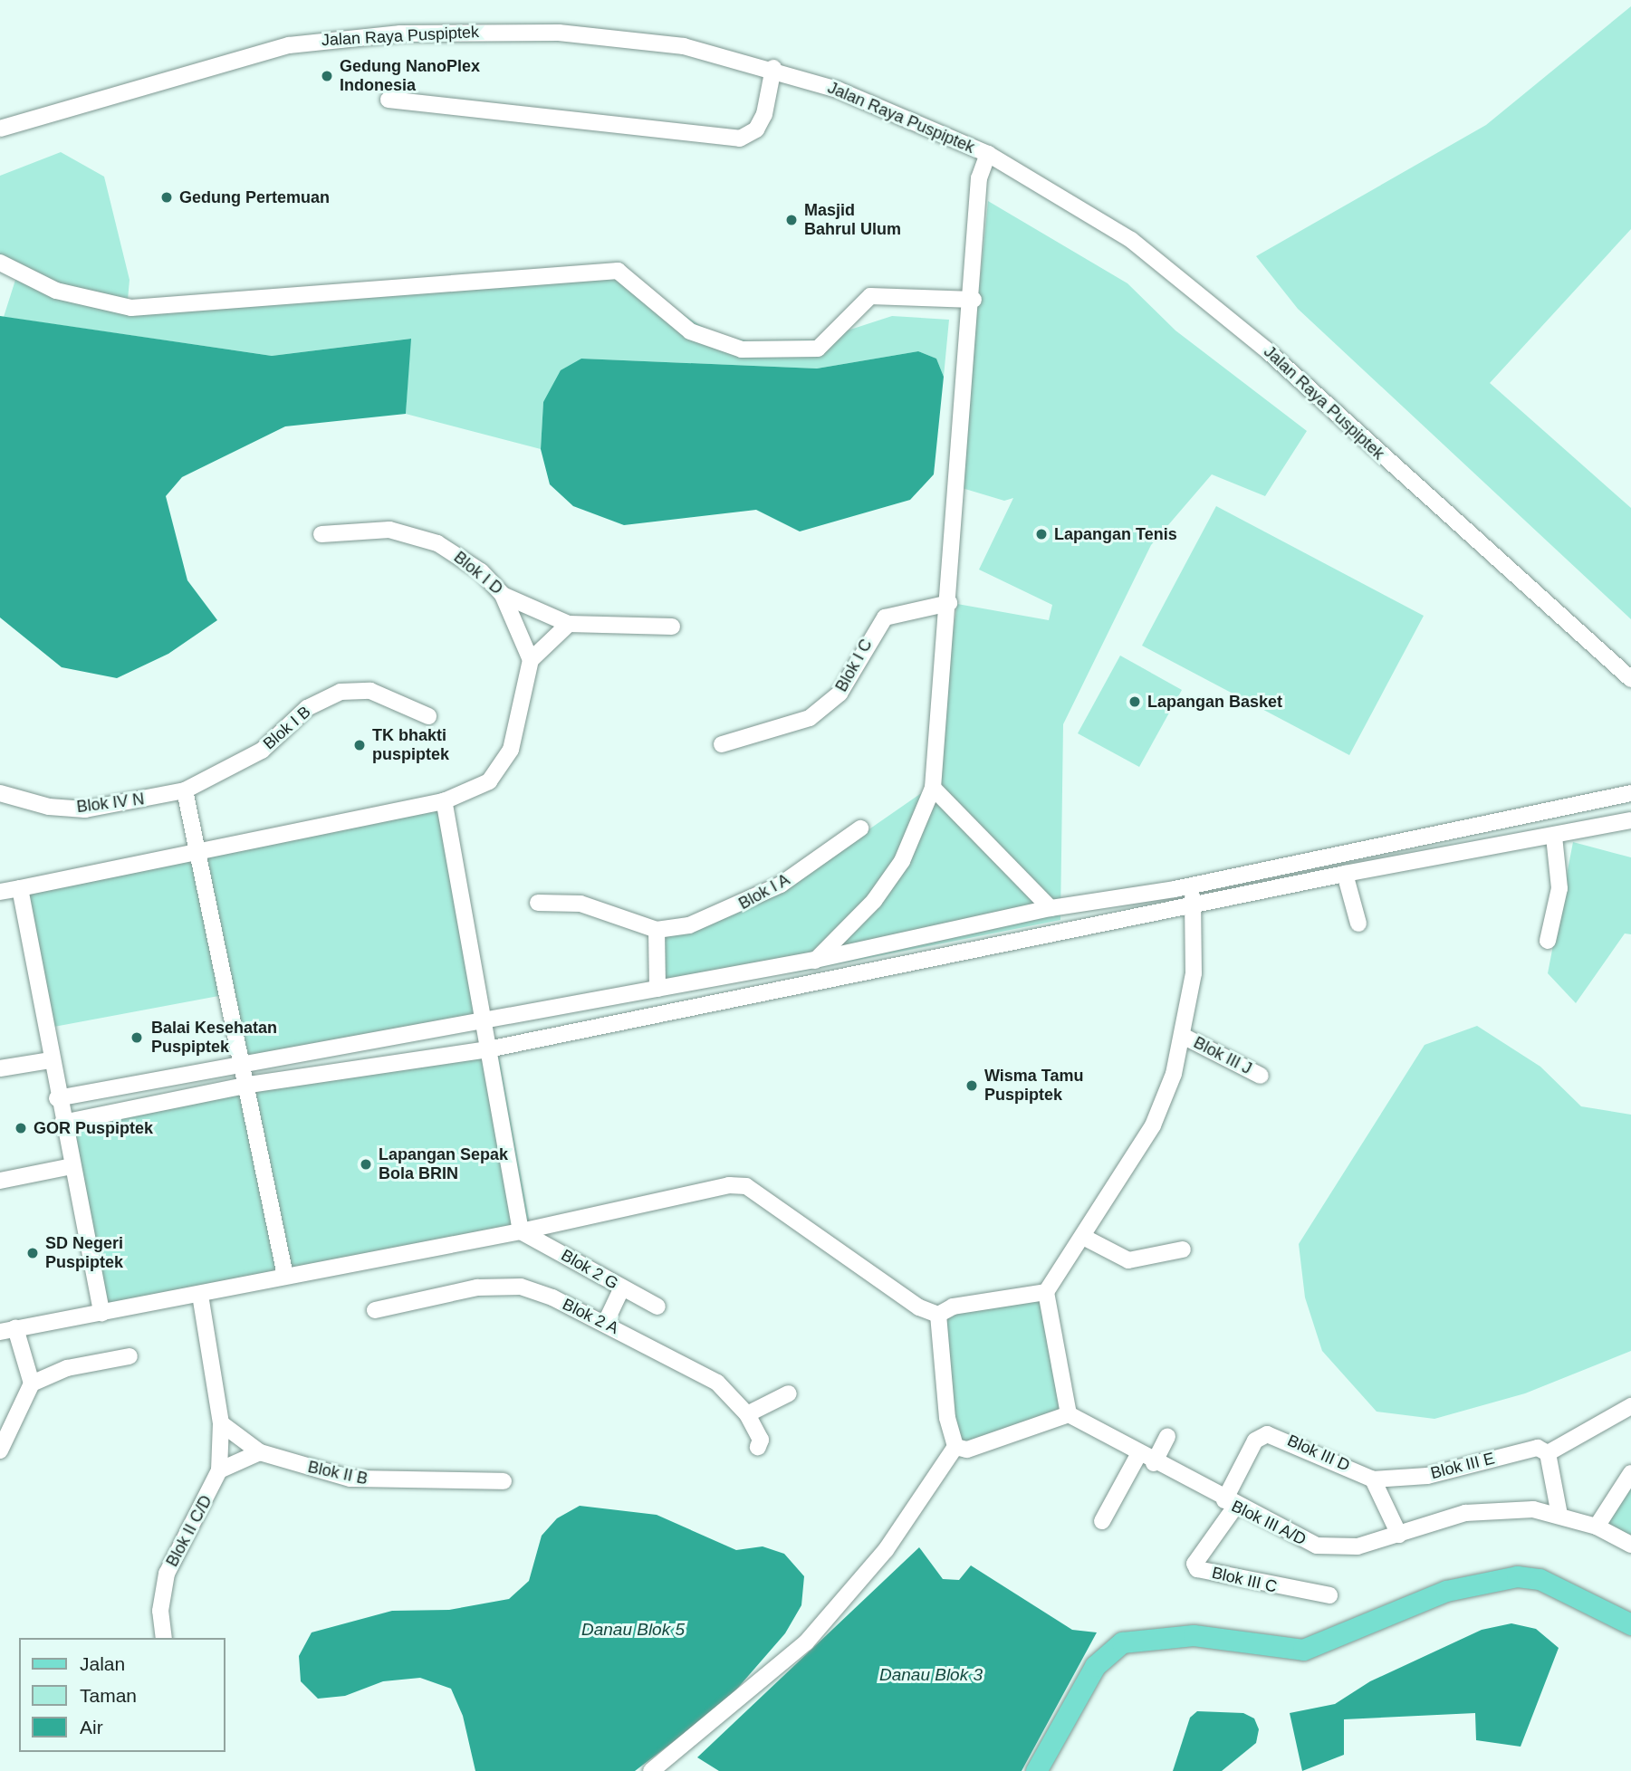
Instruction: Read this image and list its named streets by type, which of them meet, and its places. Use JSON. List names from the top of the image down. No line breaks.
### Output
{"streets":{"street":["Jalan Raya Puspiptek","Blok I D","Blok I C","Blok I B","Blok IV N","Blok I A","Blok III J","Blok 2 G","Blok 2 A","Blok III D","Blok III E","Blok II B","Blok III A/D","Blok II C/D","Blok III C"]},"crossings":[["Blok I B","Blok IV N"],["Blok III D","Blok III E"],["Blok III D","Blok III A/D"],["Blok III D","Blok III C"],["Blok II B","Blok II C/D"],["Blok III A/D","Blok III C"]],"water":["Danau Blok 5","Danau Blok 3"],"places":["Gedung NanoPlex Indonesia","Gedung Pertemuan","Masjid Bahrul Ulum","Lapangan Tenis","Lapangan Basket","TK bhakti puspiptek","Balai Kesehatan Puspiptek","Wisma Tamu Puspiptek","GOR Puspiptek","Lapangan Sepak Bola BRIN","SD Negeri Puspiptek"],"legend":["Jalan","Taman","Air"]}
